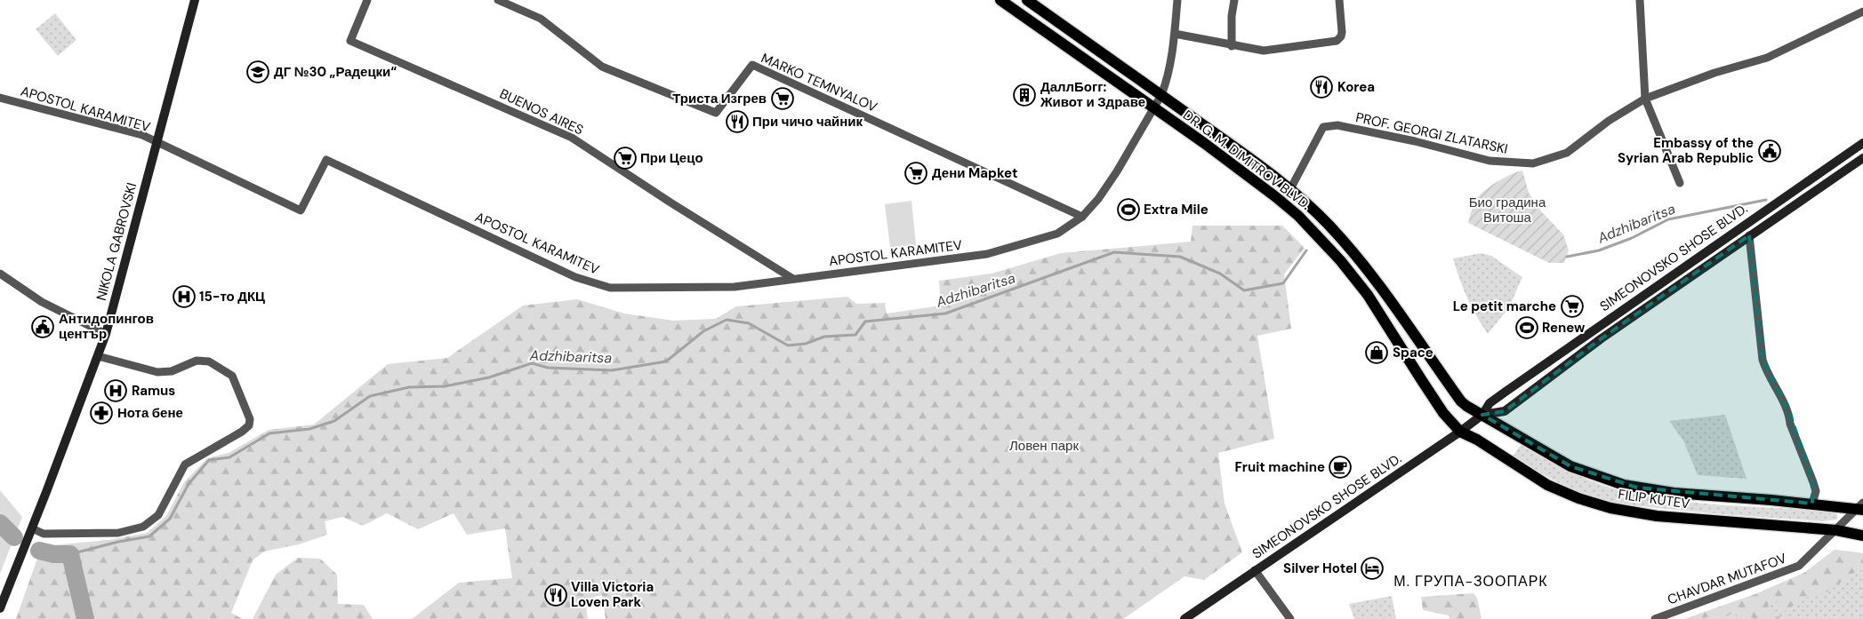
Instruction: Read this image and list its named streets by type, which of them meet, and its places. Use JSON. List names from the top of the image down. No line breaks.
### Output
{"streets":{"main road":["DR. G. M. DIMITROV BLVD.","NIKOLA GABROVSKI","SIMEONOVSKO SHOSE BLVD.","FILIP KUTEV"],"street":["MARKO TEMNYALOV","APOSTOL KARAMITEV","BUENOS AIRES","PROF. GEORGI ZLATARSKI","CHAVDAR MUTAFOV"]},"crossings":[["MARKO TEMNYALOV","APOSTOL KARAMITEV"],["APOSTOL KARAMITEV","BUENOS AIRES"],["APOSTOL KARAMITEV","DR. G. M. DIMITROV BLVD."],["APOSTOL KARAMITEV","NIKOLA GABROVSKI"],["PROF. GEORGI ZLATARSKI","DR. G. M. DIMITROV BLVD."],["DR. G. M. DIMITROV BLVD.","SIMEONOVSKO SHOSE BLVD."],["DR. G. M. DIMITROV BLVD.","FILIP KUTEV"],["SIMEONOVSKO SHOSE BLVD.","FILIP KUTEV"],["FILIP KUTEV","CHAVDAR MUTAFOV"]],"districts":["М. ГРУПА-ЗООПАРК"],"water":["Adzhibaritsa"],"parks":["Био градина Витоша","Ловен парк"],"places":{"school or university":["ДГ №30 „Радецки“"],"restaurant":["Korea","При чичо чайник","Villa Victoria Loven Park"],"building":["ДаллБогг: Живот и Здраве"],"supermarket":["Триста Изгрев","При Цецо","Дени Mapket","Le petit marche"],"public building":["Embassy of the Syrian Arab Republic","Антидопингов център"],"sports":["Extra Mile","Renew"],"hospital":["15-то ДКЦ","Ramus"],"shop":["Space"],"pharmacy":["Нота бене"],"cafe":["Fruit machine"],"hotel":["Silver Hotel"]}}
